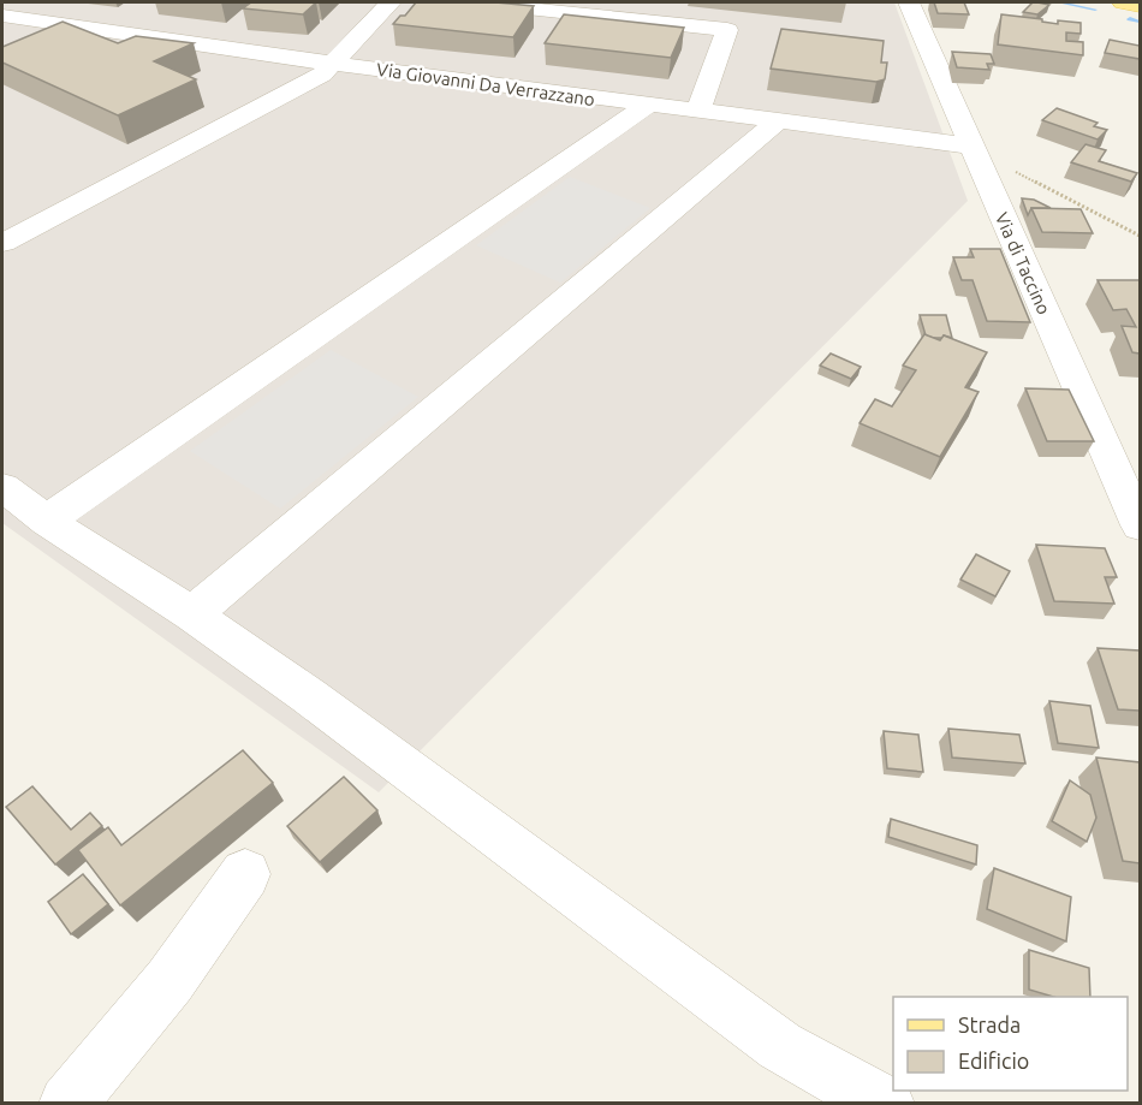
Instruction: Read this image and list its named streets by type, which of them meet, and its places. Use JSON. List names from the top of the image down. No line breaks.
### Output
{"streets":{"street":["Via Giovanni Da Verrazzano","Via di Taccino"]},"crossings":[["Via Giovanni Da Verrazzano","Via di Taccino"]],"legend":["Strada","Edificio"]}
